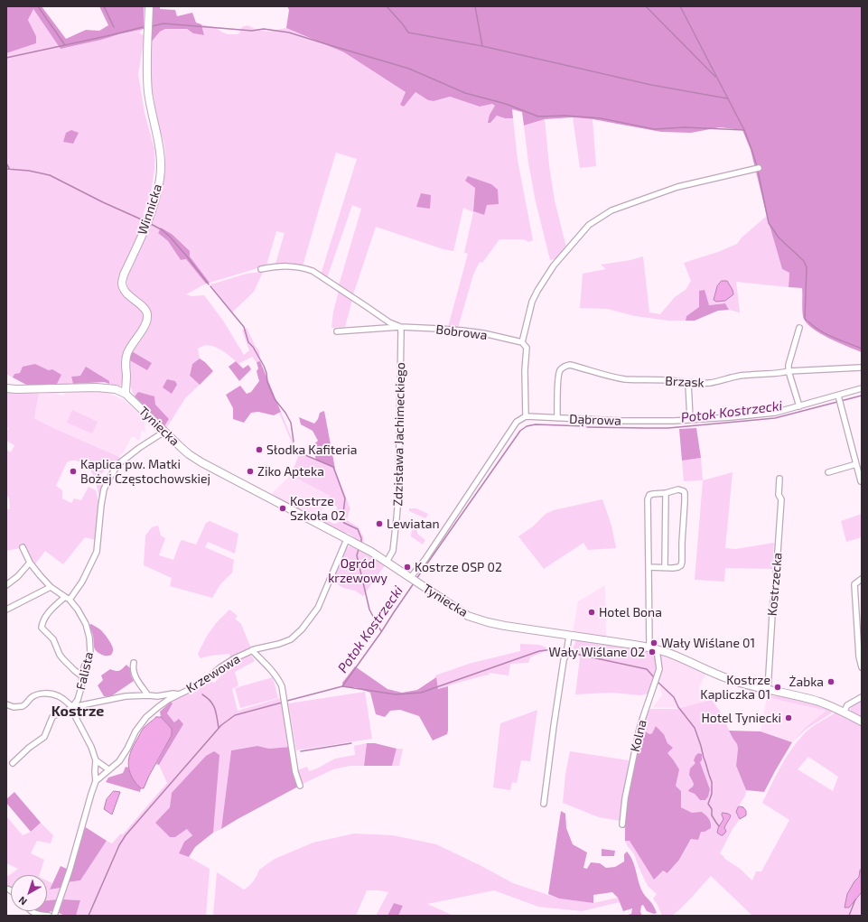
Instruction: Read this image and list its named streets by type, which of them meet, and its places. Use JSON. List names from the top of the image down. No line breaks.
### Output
{"streets":{"street":["Winnicka","Bobrowa","Brzask","Dąbrowa","Tyniecka","Zdzisława Jachimeckiego","Kostrzecka","Falista","Krzewowa","Kolna"]},"crossings":[["Winnicka","Tyniecka"],["Bobrowa","Zdzisława Jachimeckiego"],["Brzask","Dąbrowa"],["Tyniecka","Zdzisława Jachimeckiego"],["Tyniecka","Kostrzecka"],["Tyniecka","Krzewowa"],["Tyniecka","Kolna"],["Falista","Krzewowa"]],"districts":["Kostrze"],"water":["Potok Kostrzecki"],"parks":["Ogród krzewowy"],"places":["Słodka Kafiteria","Kaplica pw. Matki Bożej Częstochowskiej","Ziko Apteka","Kostrze Szkoła 02","Lewiatan","Kostrze OSP 02","Hotel Bona","Wały Wiślane 01","Wały Wiślane 02","Żabka","Kostrze Kapliczka 01","Hotel Tyniecki"],"north":"bottom left"}
